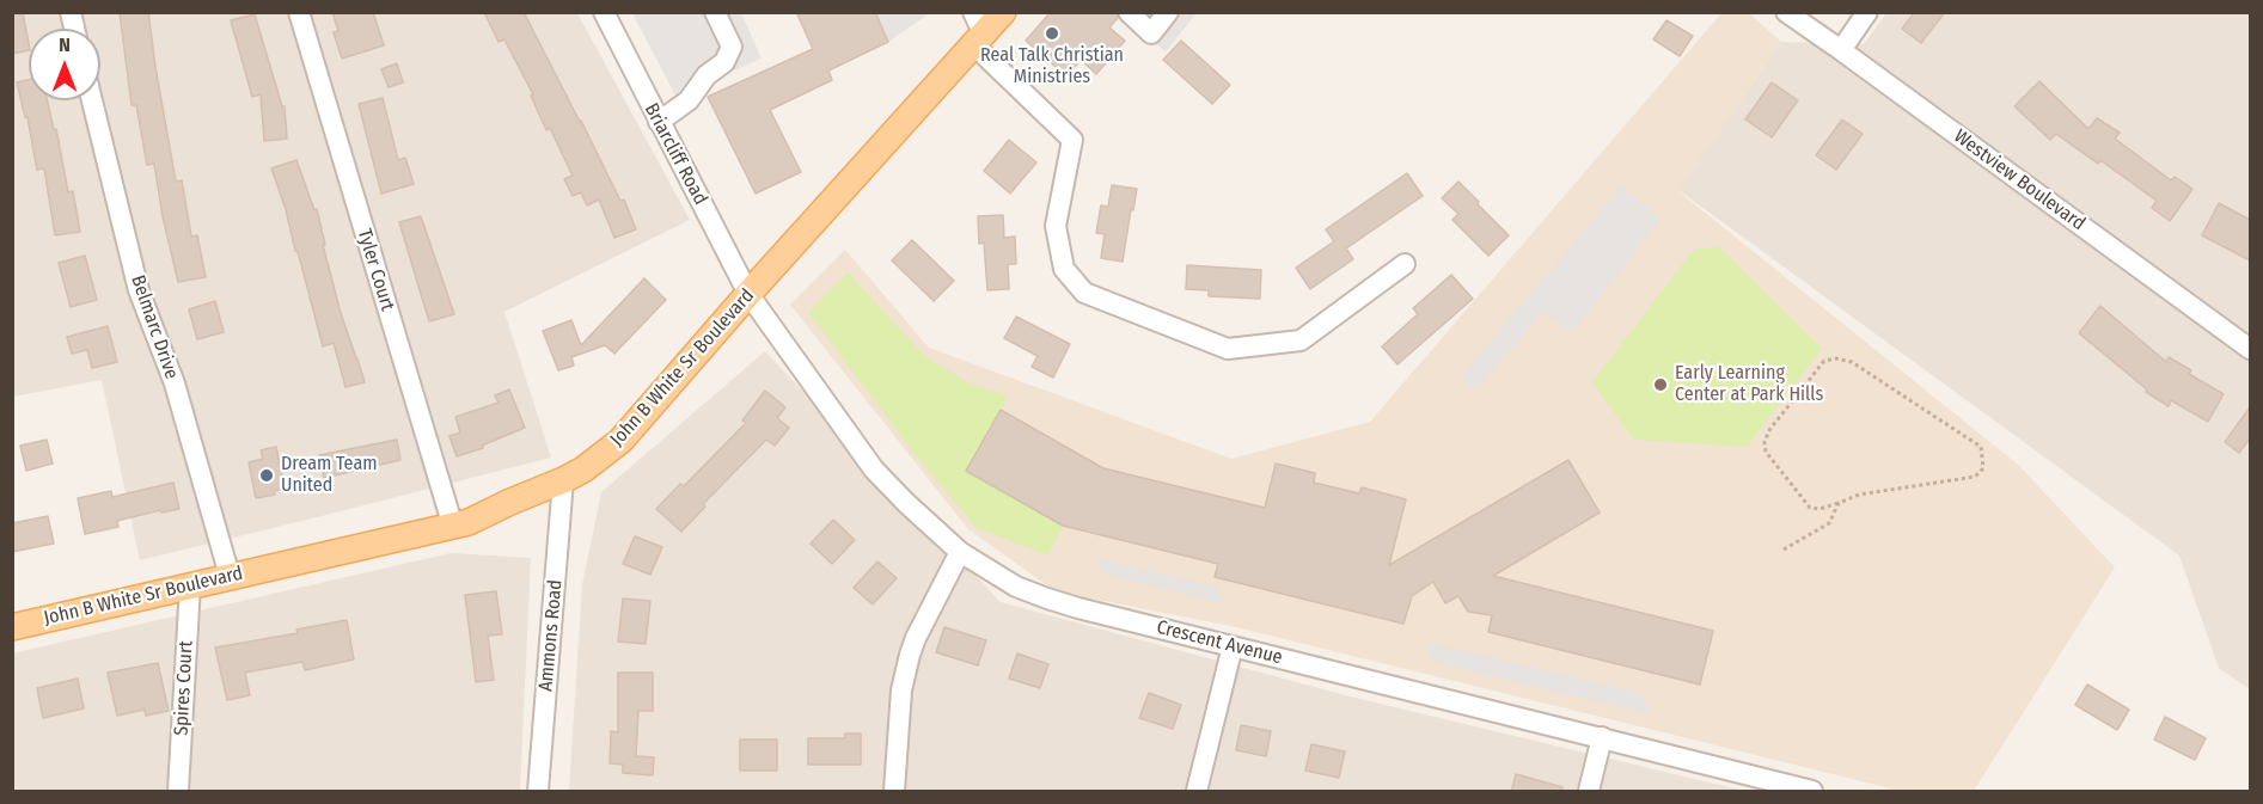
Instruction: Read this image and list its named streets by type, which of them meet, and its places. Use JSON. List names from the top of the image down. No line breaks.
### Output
{"streets":{"main road":["John B White Sr Boulevard"],"street":["Briarcliff Road","Westview Boulevard","Tyler Court","Belmarc Drive","Ammons Road","Crescent Avenue","Spires Court"]},"crossings":[["Briarcliff Road","John B White Sr Boulevard"],["Briarcliff Road","Crescent Avenue"],["Tyler Court","John B White Sr Boulevard"],["Belmarc Drive","John B White Sr Boulevard"],["John B White Sr Boulevard","Ammons Road"],["John B White Sr Boulevard","Crescent Avenue"],["John B White Sr Boulevard","Spires Court"]],"places":["Real Talk Christian Ministries","Early Learning Center at Park Hills","Dream Team United"],"north":"top"}
